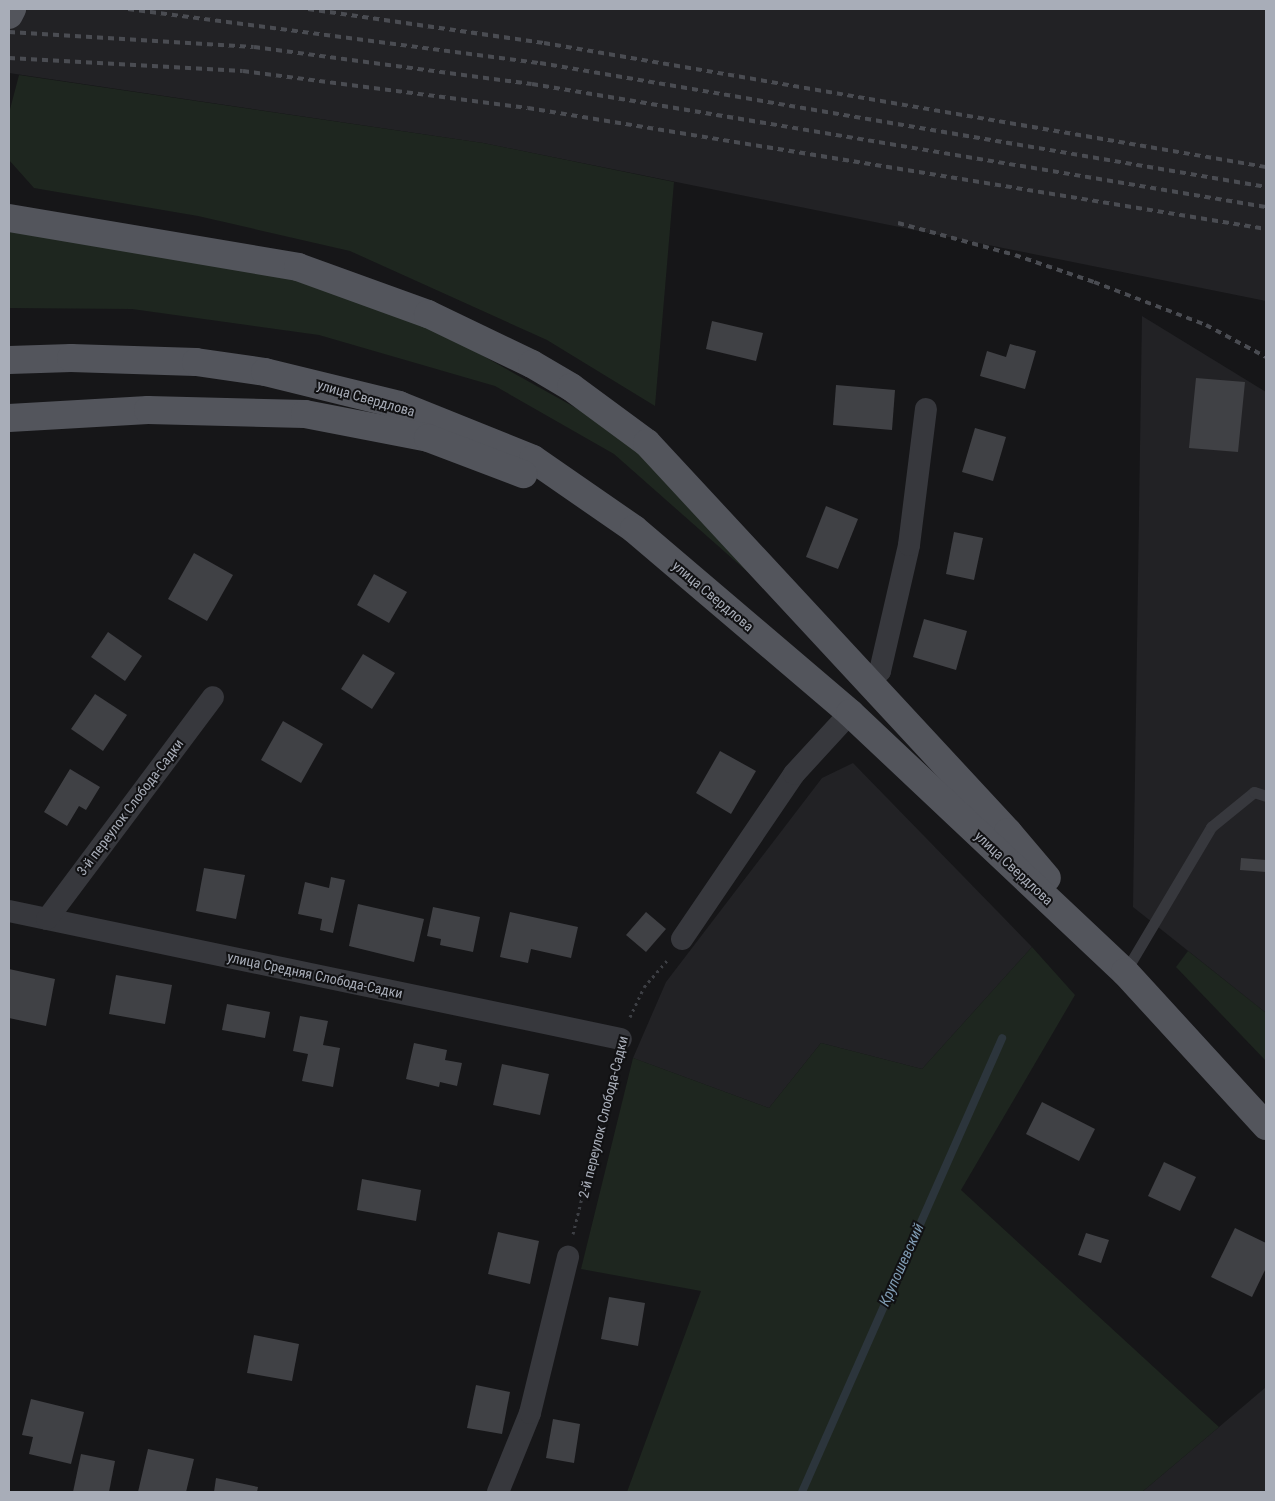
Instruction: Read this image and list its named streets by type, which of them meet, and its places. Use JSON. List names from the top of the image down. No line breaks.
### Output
{"streets":{"main road":["улица Свердлова"],"street":["3-й переулок Слобода-Садки","улица Средняя Слобода-Садки"],"path":["2-й переулок Слобода-Садки"]},"crossings":[["3-й переулок Слобода-Садки","улица Средняя Слобода-Садки"],["улица Средняя Слобода-Садки","2-й переулок Слобода-Садки"]],"water":["Крупошевский"]}
